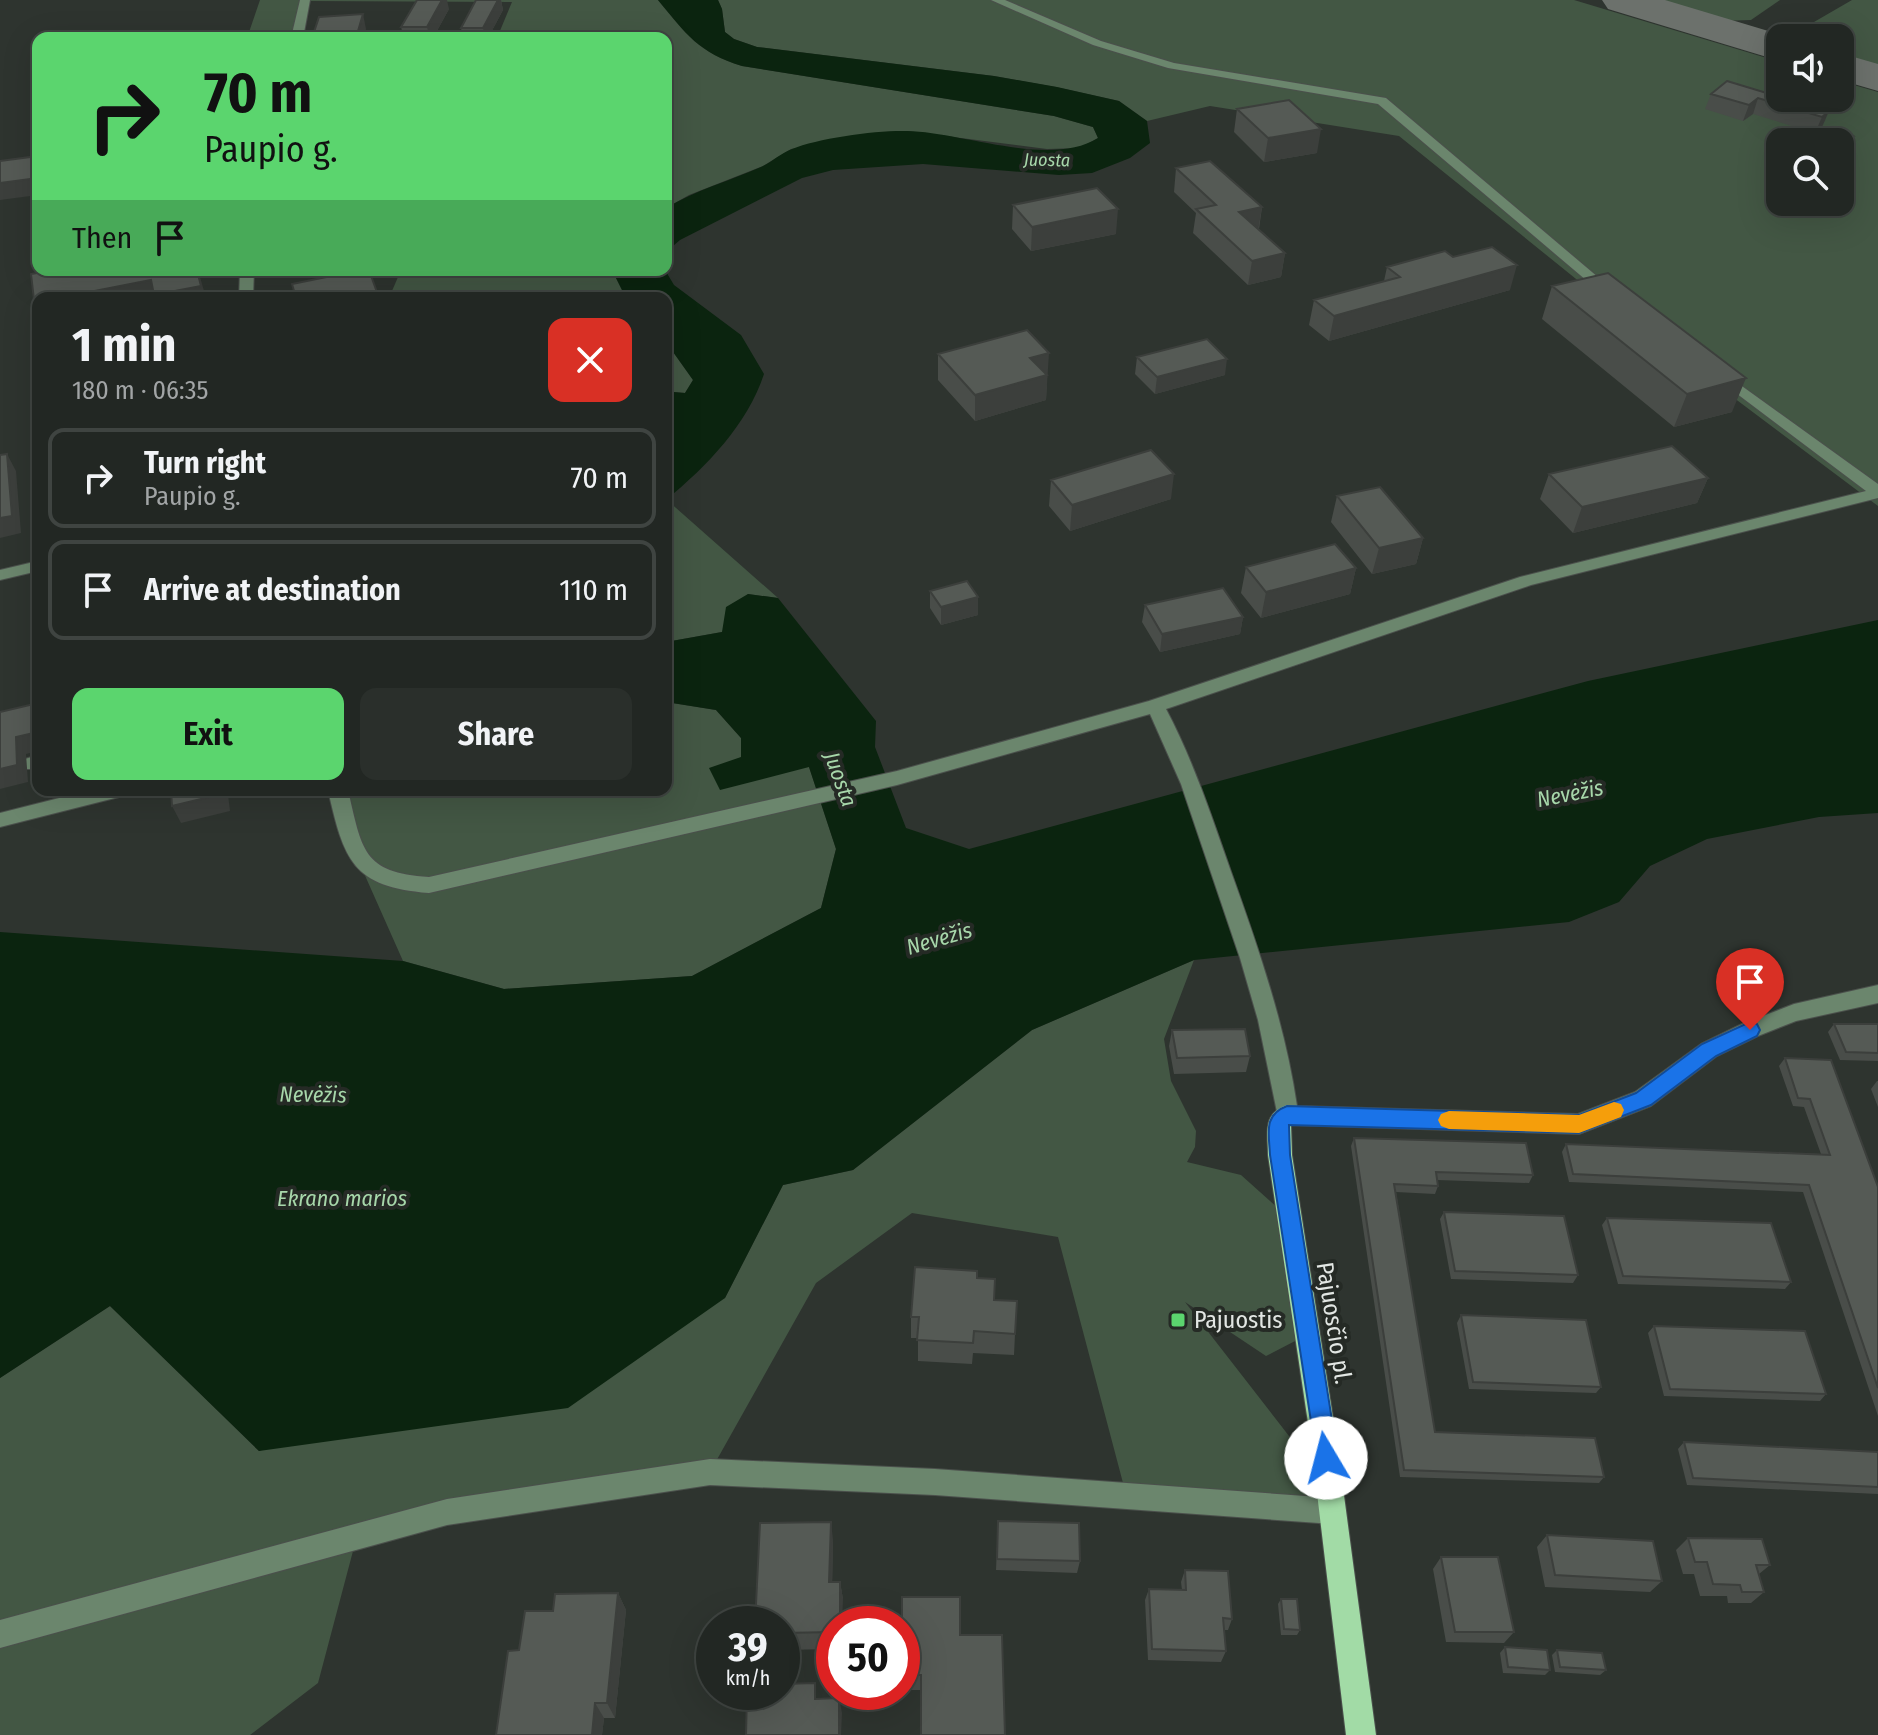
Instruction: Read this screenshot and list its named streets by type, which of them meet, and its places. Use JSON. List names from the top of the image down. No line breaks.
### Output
{"streets":{"main road":["Pajuosčio pl."]},"water":["Juosta","Nevėžis","Ekrano marios"],"places":{"transit":["Pajuostis"]},"page":{"turn":["70 m","Paupio g."],"then":"Then","heading":["1 min","180 m · 06:35"],"list":[{"name":"Turn right","note":"Paupio g.","value":"70 m"},{"name":"Arrive at destination","value":"110 m"}],"buttons":["Exit","Share"],"speed":"39 km/h","limit":"50"}}
